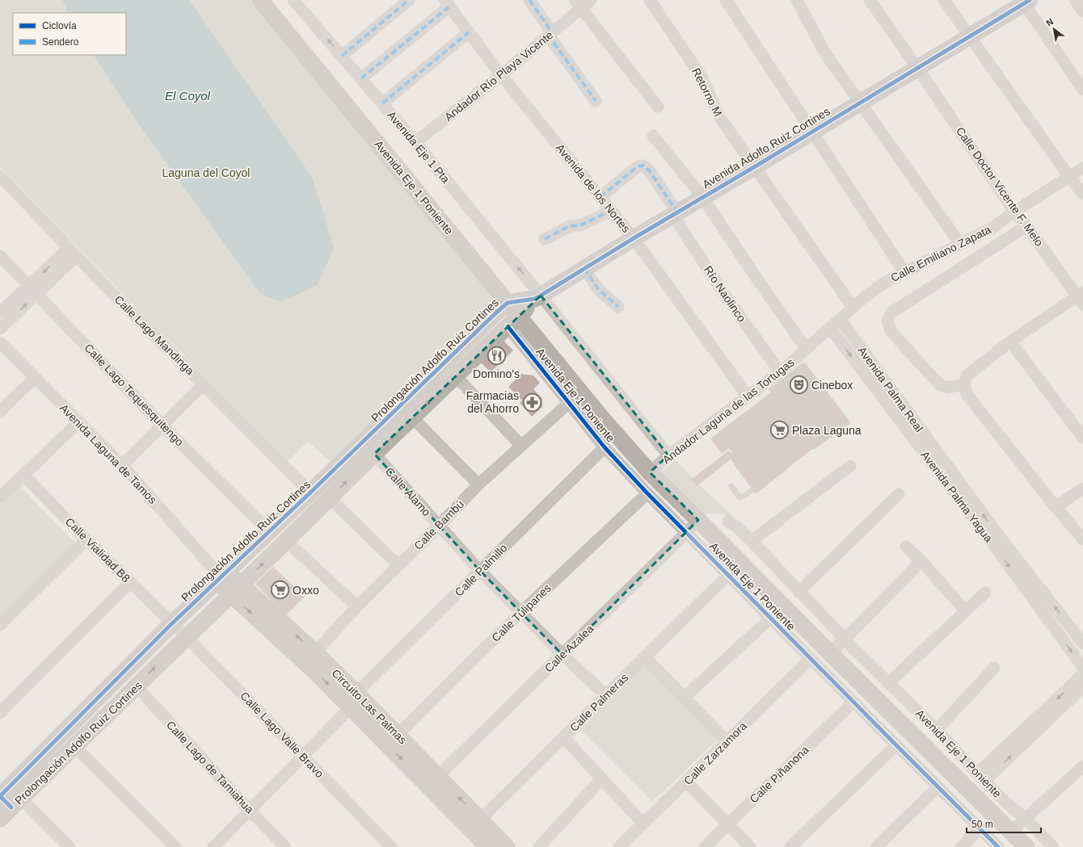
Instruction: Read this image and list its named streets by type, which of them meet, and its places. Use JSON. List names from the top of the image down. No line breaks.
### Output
{"streets":{"street":["Andador Río Playa Vicente","Retorno M","Avenida Eje 1 Pta","Avenida Adolfo Ruiz Cortines","Calle Doctor Vicente F. Melo","Avenida Eje 1 Poniente","Avenida de los Nortes","Calle Emiliano Zapata","Río Naolinco","Calle Lago Mandinga","Prolongación Adolfo Ruiz Cortines","Avenida Palma Real","Calle Lago Tequesquitengo","Andador Laguna de las Tortugas","Avenida Laguna de Tamos","Calle Álamo","Avenida Palma Yagua","Calle Bambú","Calle Vialidad B8","Calle Palmillo","Calle Tulipanes","Calle Azalea","Calle Palmeras","Circuito Las Palmas","Calle Lago Valle Bravo","Calle Zarzamora","Calle Lago de Tamiahua","Calle Piñanona"]},"crossings":[["Andador Río Playa Vicente","Avenida Eje 1 Pta"],["Andador Río Playa Vicente","Avenida de los Nortes"],["Retorno M","Avenida Adolfo Ruiz Cortines"],["Retorno M","Calle Emiliano Zapata"],["Avenida Eje 1 Pta","Avenida Adolfo Ruiz Cortines"],["Avenida Eje 1 Pta","Andador Laguna de las Tortugas"],["Avenida Adolfo Ruiz Cortines","Calle Doctor Vicente F. Melo"],["Avenida Adolfo Ruiz Cortines","Avenida Eje 1 Poniente"],["Avenida Adolfo Ruiz Cortines","Avenida de los Nortes"],["Avenida Adolfo Ruiz Cortines","Río Naolinco"],["Avenida Adolfo Ruiz Cortines","Prolongación Adolfo Ruiz Cortines"],["Calle Doctor Vicente F. Melo","Calle Emiliano Zapata"],["Avenida Eje 1 Poniente","Prolongación Adolfo Ruiz Cortines"],["Avenida Eje 1 Poniente","Andador Laguna de las Tortugas"],["Avenida Eje 1 Poniente","Avenida Palma Yagua"],["Avenida Eje 1 Poniente","Calle Bambú"],["Avenida Eje 1 Poniente","Calle Palmillo"],["Avenida Eje 1 Poniente","Calle Tulipanes"],["Avenida Eje 1 Poniente","Calle Azalea"],["Avenida Eje 1 Poniente","Calle Palmeras"],["Avenida Eje 1 Poniente","Calle Zarzamora"],["Avenida Eje 1 Poniente","Calle Piñanona"],["Avenida de los Nortes","Río Naolinco"],["Avenida de los Nortes","Andador Laguna de las Tortugas"],["Calle Emiliano Zapata","Avenida Palma Real"],["Calle Emiliano Zapata","Andador Laguna de las Tortugas"],["Calle Emiliano Zapata","Avenida Palma Yagua"],["Río Naolinco","Andador Laguna de las Tortugas"],["Calle Lago Mandinga","Prolongación Adolfo Ruiz Cortines"],["Prolongación Adolfo Ruiz Cortines","Calle Lago Tequesquitengo"],["Prolongación Adolfo Ruiz Cortines","Avenida Laguna de Tamos"],["Prolongación Adolfo Ruiz Cortines","Calle Álamo"],["Prolongación Adolfo Ruiz Cortines","Calle Vialidad B8"],["Prolongación Adolfo Ruiz Cortines","Circuito Las Palmas"],["Prolongación Adolfo Ruiz Cortines","Calle Lago Valle Bravo"],["Prolongación Adolfo Ruiz Cortines","Calle Lago de Tamiahua"],["Avenida Palma Real","Avenida Palma Yagua"],["Avenida Laguna de Tamos","Circuito Las Palmas"],["Calle Álamo","Calle Bambú"],["Calle Álamo","Calle Palmillo"],["Calle Álamo","Calle Tulipanes"],["Calle Álamo","Calle Azalea"],["Calle Álamo","Calle Palmeras"],["Calle Bambú","Circuito Las Palmas"],["Calle Vialidad B8","Calle Lago Valle Bravo"],["Calle Palmillo","Circuito Las Palmas"],["Calle Palmillo","Calle Lago Valle Bravo"],["Calle Palmillo","Calle Lago de Tamiahua"],["Calle Tulipanes","Circuito Las Palmas"],["Calle Azalea","Circuito Las Palmas"],["Calle Palmeras","Circuito Las Palmas"]],"one_way":["Avenida Eje 1 Pta"],"water":["El Coyol"],"parks":["Laguna del Coyol"],"places":{"restaurant":["Domino's"],"theatre":["Cinebox"],"pharmacy":["Farmacias del Ahorro"],"supermarket":["Plaza Laguna","Oxxo"]},"legend":["Ciclovía","Sendero"],"scale_bar":"50 m","north":"top left"}
